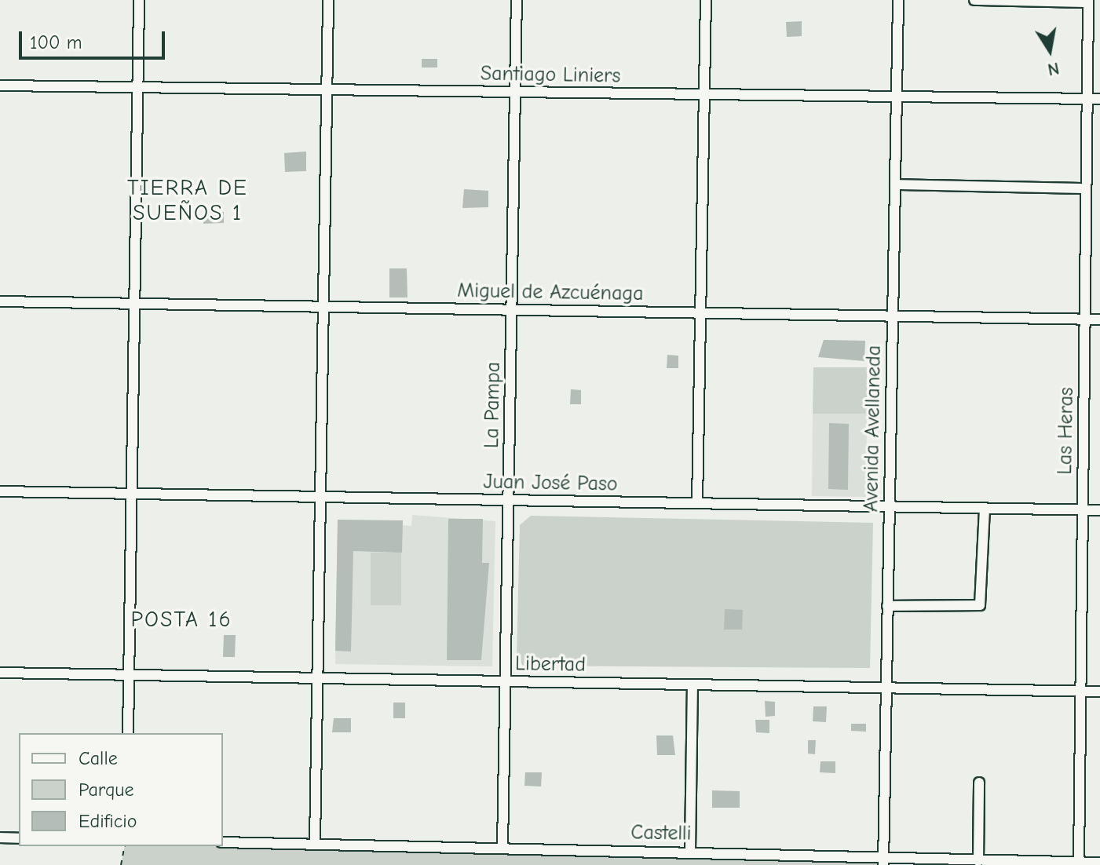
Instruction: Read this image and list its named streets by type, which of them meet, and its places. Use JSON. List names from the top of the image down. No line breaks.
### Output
{"streets":{"street":["Santiago Liniers","Miguel de Azcuénaga","La Pampa","Avenida Avellaneda","Las Heras","Juan José Paso","Libertad","Castelli"]},"crossings":[["Santiago Liniers","La Pampa"],["Santiago Liniers","Avenida Avellaneda"],["Santiago Liniers","Las Heras"],["Miguel de Azcuénaga","La Pampa"],["Miguel de Azcuénaga","Avenida Avellaneda"],["Miguel de Azcuénaga","Las Heras"],["La Pampa","Juan José Paso"],["La Pampa","Libertad"],["La Pampa","Castelli"],["Avenida Avellaneda","Juan José Paso"],["Avenida Avellaneda","Libertad"],["Avenida Avellaneda","Castelli"],["Las Heras","Juan José Paso"],["Las Heras","Libertad"],["Las Heras","Castelli"]],"districts":["TIERRA DE SUEÑOS 1","POSTA 16"],"legend":["Calle","Parque","Edificio"],"scale_bar":"100 m","north":"bottom"}
